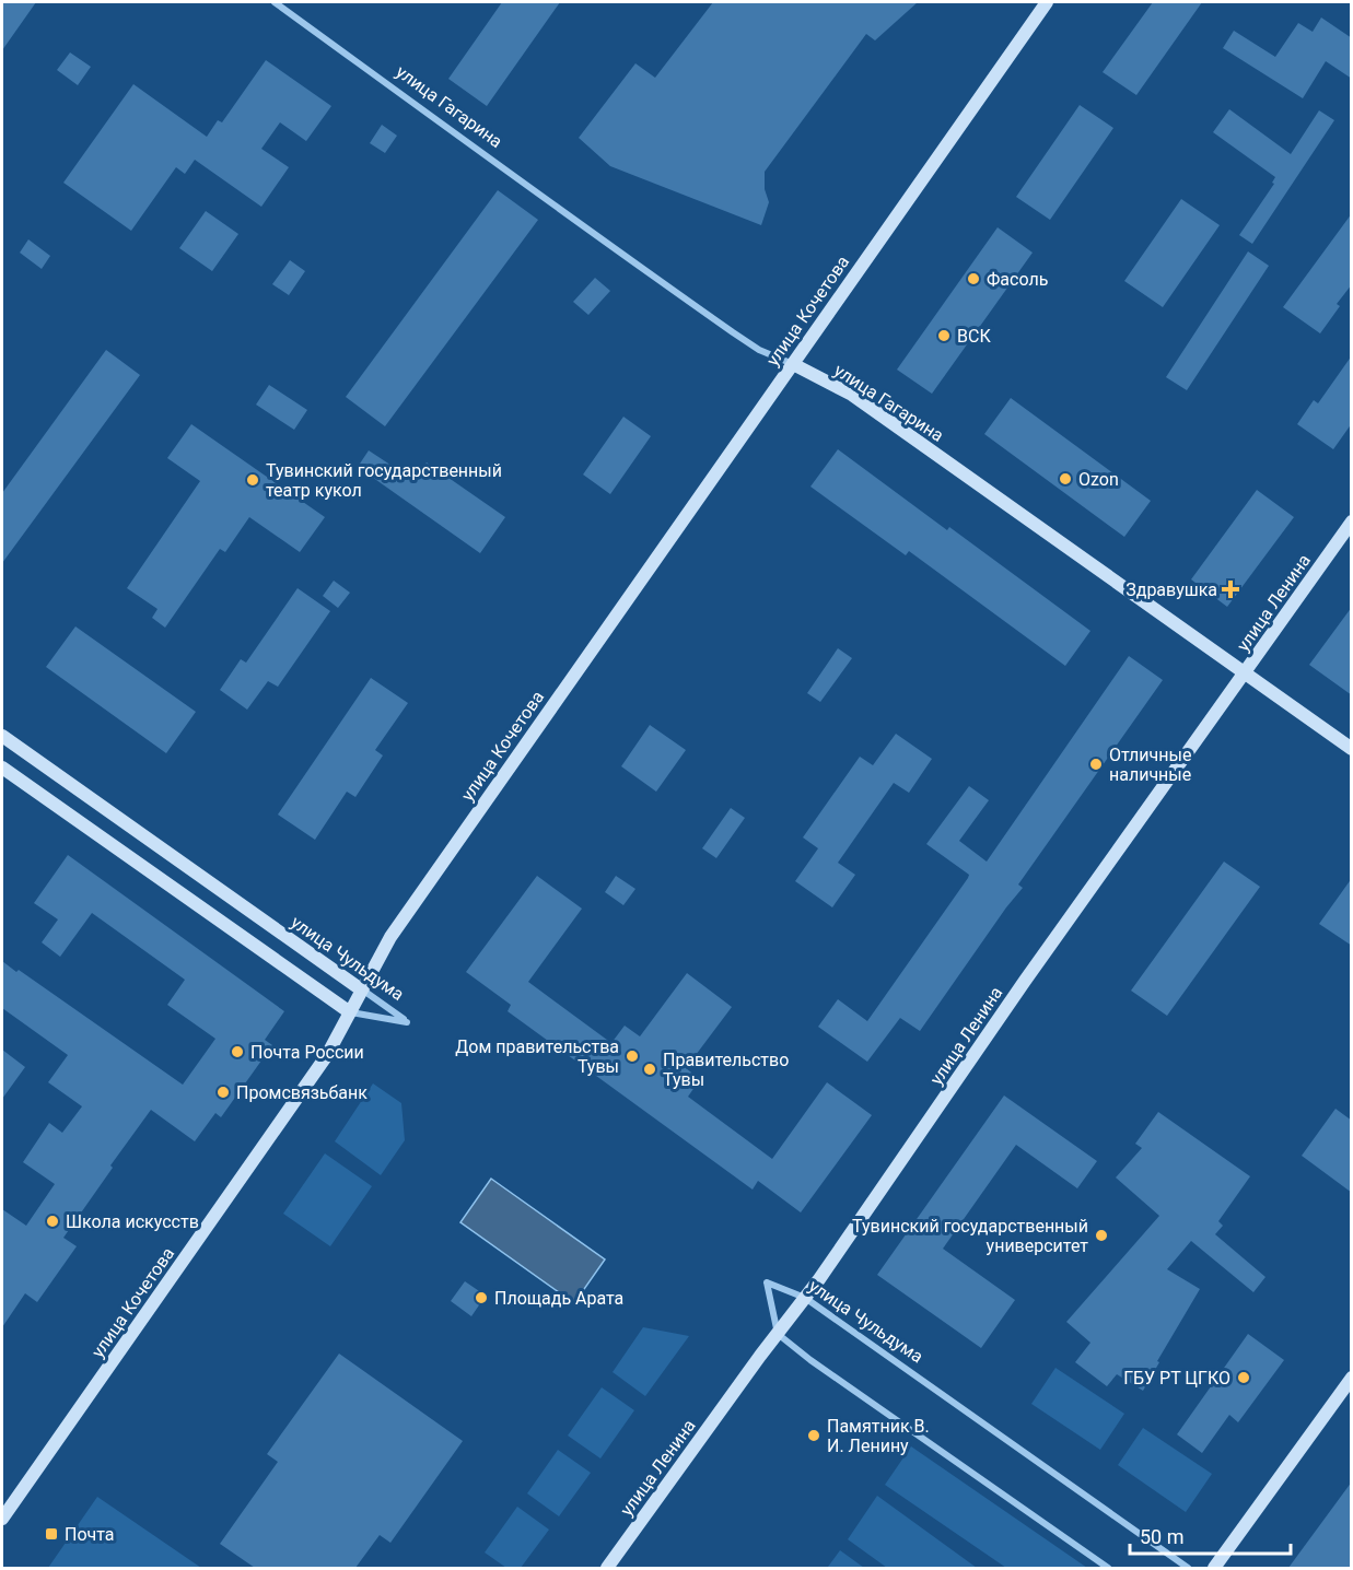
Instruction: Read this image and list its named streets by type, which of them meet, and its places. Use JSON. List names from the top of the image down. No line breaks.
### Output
{"streets":{"main road":["улица Гагарина","улица Кочетова","улица Ленина","улица Чульдума"]},"crossings":[["улица Гагарина","улица Кочетова"],["улица Гагарина","улица Ленина"],["улица Кочетова","улица Чульдума"],["улица Ленина","улица Чульдума"]],"places":{"other":["Фасоль","ВСК","Ozon","Тувинский государственный театр кукол","Отличные наличные","Почта России","Дом правительства Тувы","Правительство Тувы","Промсвязьбанк","Школа искусств","Тувинский государственный университет","Площадь Арата","ГБУ РТ ЦГКО","Памятник В. И. Ленину"],"health":["Здравушка"],"transit":["Почта"]},"scale_bar":"50 m"}
